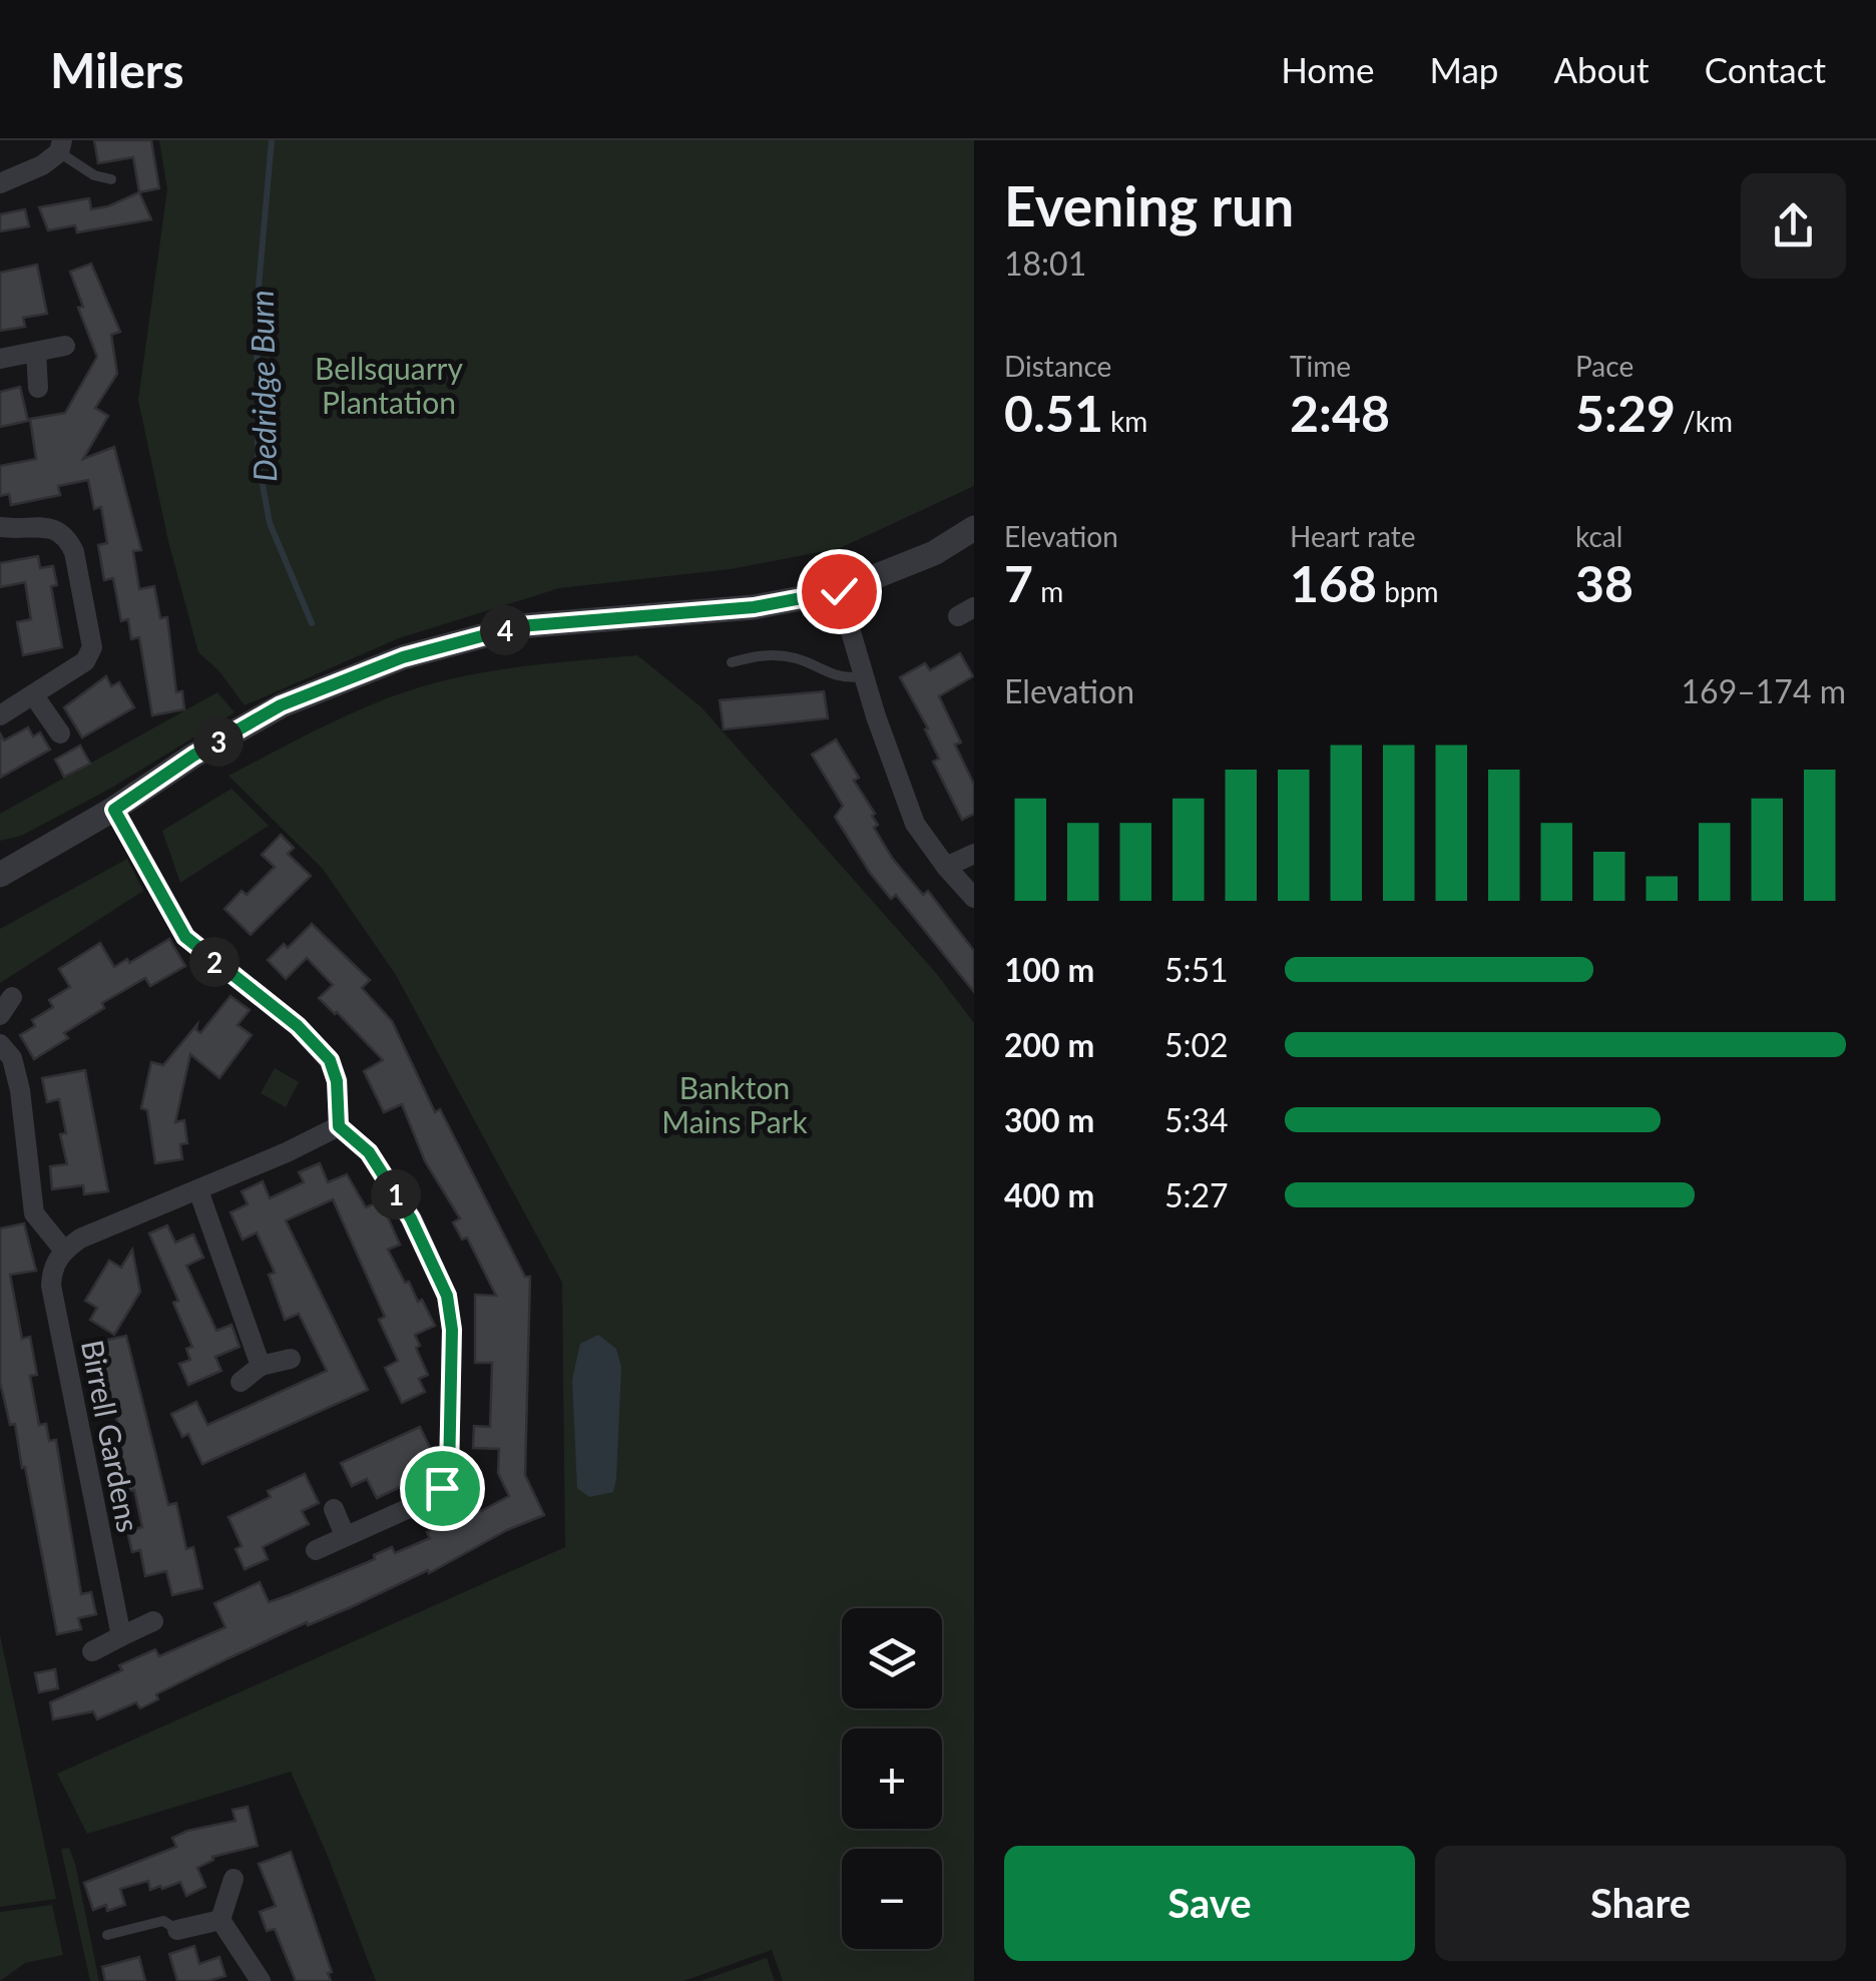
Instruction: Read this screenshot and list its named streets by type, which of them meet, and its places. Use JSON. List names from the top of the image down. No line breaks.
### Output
{"streets":{"street":["Birrell Gardens"]},"water":["Dedridge Burn"],"parks":["Bellsquarry Plantation","Bankton Mains Park"],"page":{"header":"Milers","nav":["Home","Map","About","Contact"],"heading":["Evening run","18:01"],"stats":[["Distance","0.51 km"],["Time","2:48"],["Pace","5:29 /km"],["Elevation","7 m"],["Heart rate","168 bpm"],["kcal","38"]],"pins":["4","3","2","1"],"chart":["Elevation","169–174 m"],"list":[{"name":"100 m","note":"5:51"},{"name":"200 m","note":"5:02"},{"name":"300 m","note":"5:34"},{"name":"400 m","note":"5:27"}],"map_buttons":["+","−"],"buttons":["Save","Share"]}}
